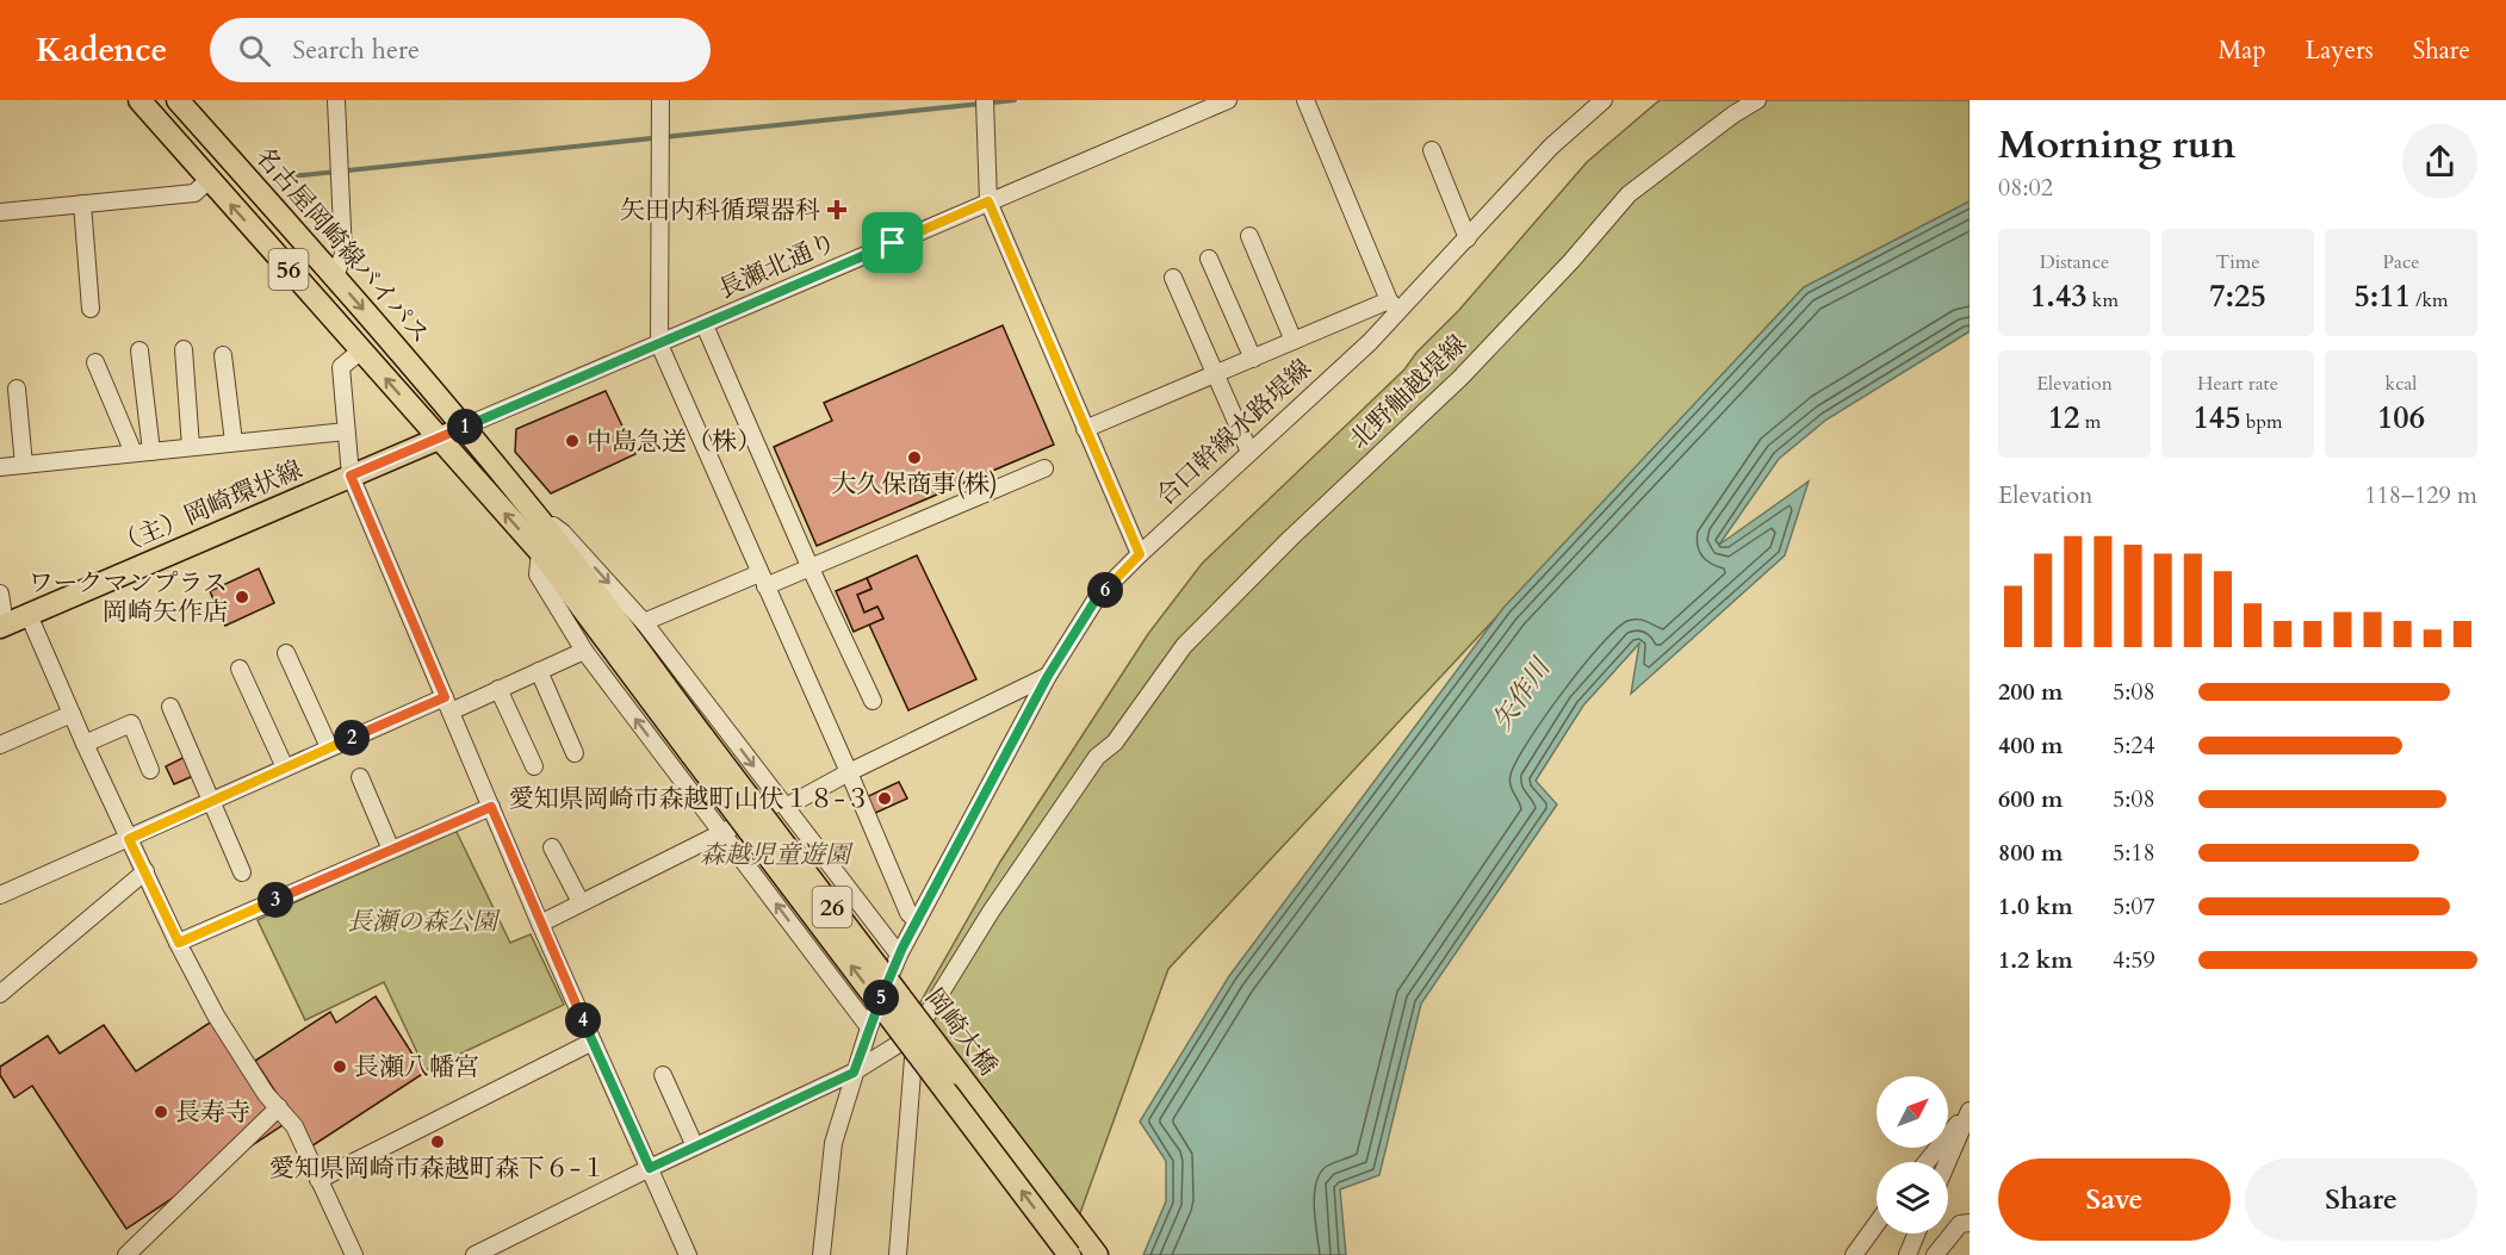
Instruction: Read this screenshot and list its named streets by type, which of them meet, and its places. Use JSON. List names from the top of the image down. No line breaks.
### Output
{"streets":{"main road":["名古屋岡崎線バイパス","56","（主）岡崎環状線","26","岡崎大橋"],"street":["長瀬北通り","北野舳越堤線","合口幹線水路堤線"]},"crossings":[["名古屋岡崎線バイパス","長瀬北通り"],["名古屋岡崎線バイパス","（主）岡崎環状線"],["名古屋岡崎線バイパス","26"],["長瀬北通り","（主）岡崎環状線"],["長瀬北通り","26"],["56","（主）岡崎環状線"],["56","26"],["（主）岡崎環状線","26"],["26","岡崎大橋"]],"water":["矢作川"],"parks":["森越児童遊園","長瀬の森公園"],"places":{"health":["矢田内科循環器科"],"other":["中島急送（株）","大久保商事(株)","ワークマンプラス 岡崎矢作店","愛知県岡崎市森越町山伏１８‐３","長瀬八幡宮","長寿寺","愛知県岡崎市森越町森下６‐１"]},"north":"top right","page":{"header":"Kadence","search":"Search here","nav":["Map","Layers","Share"],"heading":["Morning run","08:02"],"stats":[["Distance","1.43 km"],["Time","7:25"],["Pace","5:11 /km"],["Elevation","12 m"],["Heart rate","145 bpm"],["kcal","106"]],"pins":["1","6","2","3","5","4"],"chart":["Elevation","118–129 m"],"list":[{"name":"200 m","note":"5:08"},{"name":"400 m","note":"5:24"},{"name":"600 m","note":"5:08"},{"name":"800 m","note":"5:18"},{"name":"1.0 km","note":"5:07"},{"name":"1.2 km","note":"4:59"}],"buttons":["Save","Share"]}}
